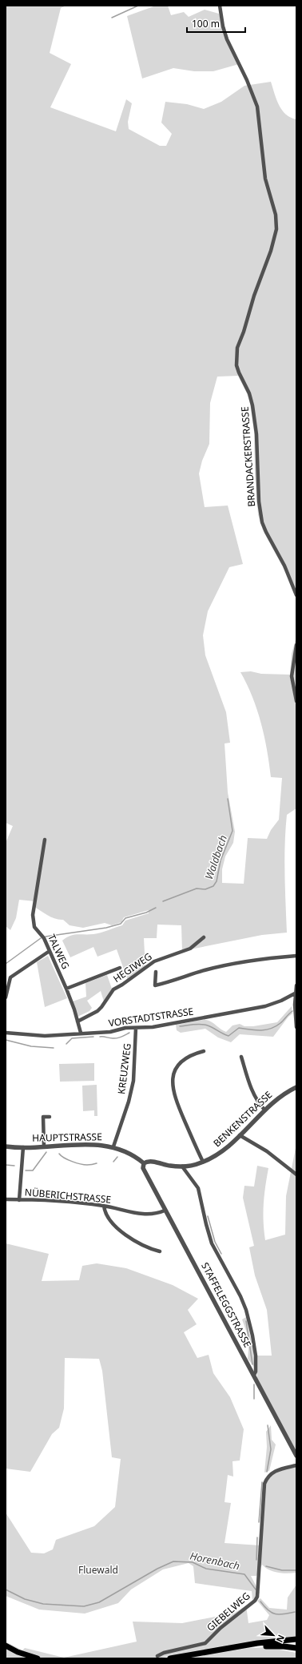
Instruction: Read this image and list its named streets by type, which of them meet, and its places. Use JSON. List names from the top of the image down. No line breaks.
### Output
{"streets":{"street":["BRANDACKERSTRASSE","TALWEG","HEGIWEG","VORSTADTSTRASSE","KREUZWEG","BENKENSTRASSE","HAUPTSTRASSE","NÜBERICHSTRASSE","STAFFELEGGSTRASSE","GIEBELWEG"]},"crossings":[["TALWEG","HEGIWEG"],["TALWEG","VORSTADTSTRASSE"],["VORSTADTSTRASSE","KREUZWEG"],["KREUZWEG","HAUPTSTRASSE"],["BENKENSTRASSE","HAUPTSTRASSE"],["BENKENSTRASSE","STAFFELEGGSTRASSE"],["HAUPTSTRASSE","STAFFELEGGSTRASSE"],["NÜBERICHSTRASSE","STAFFELEGGSTRASSE"]],"water":["Waldbach","Horenbach"],"parks":["Fluewald"],"scale_bar":"100 m","north":"bottom right"}
